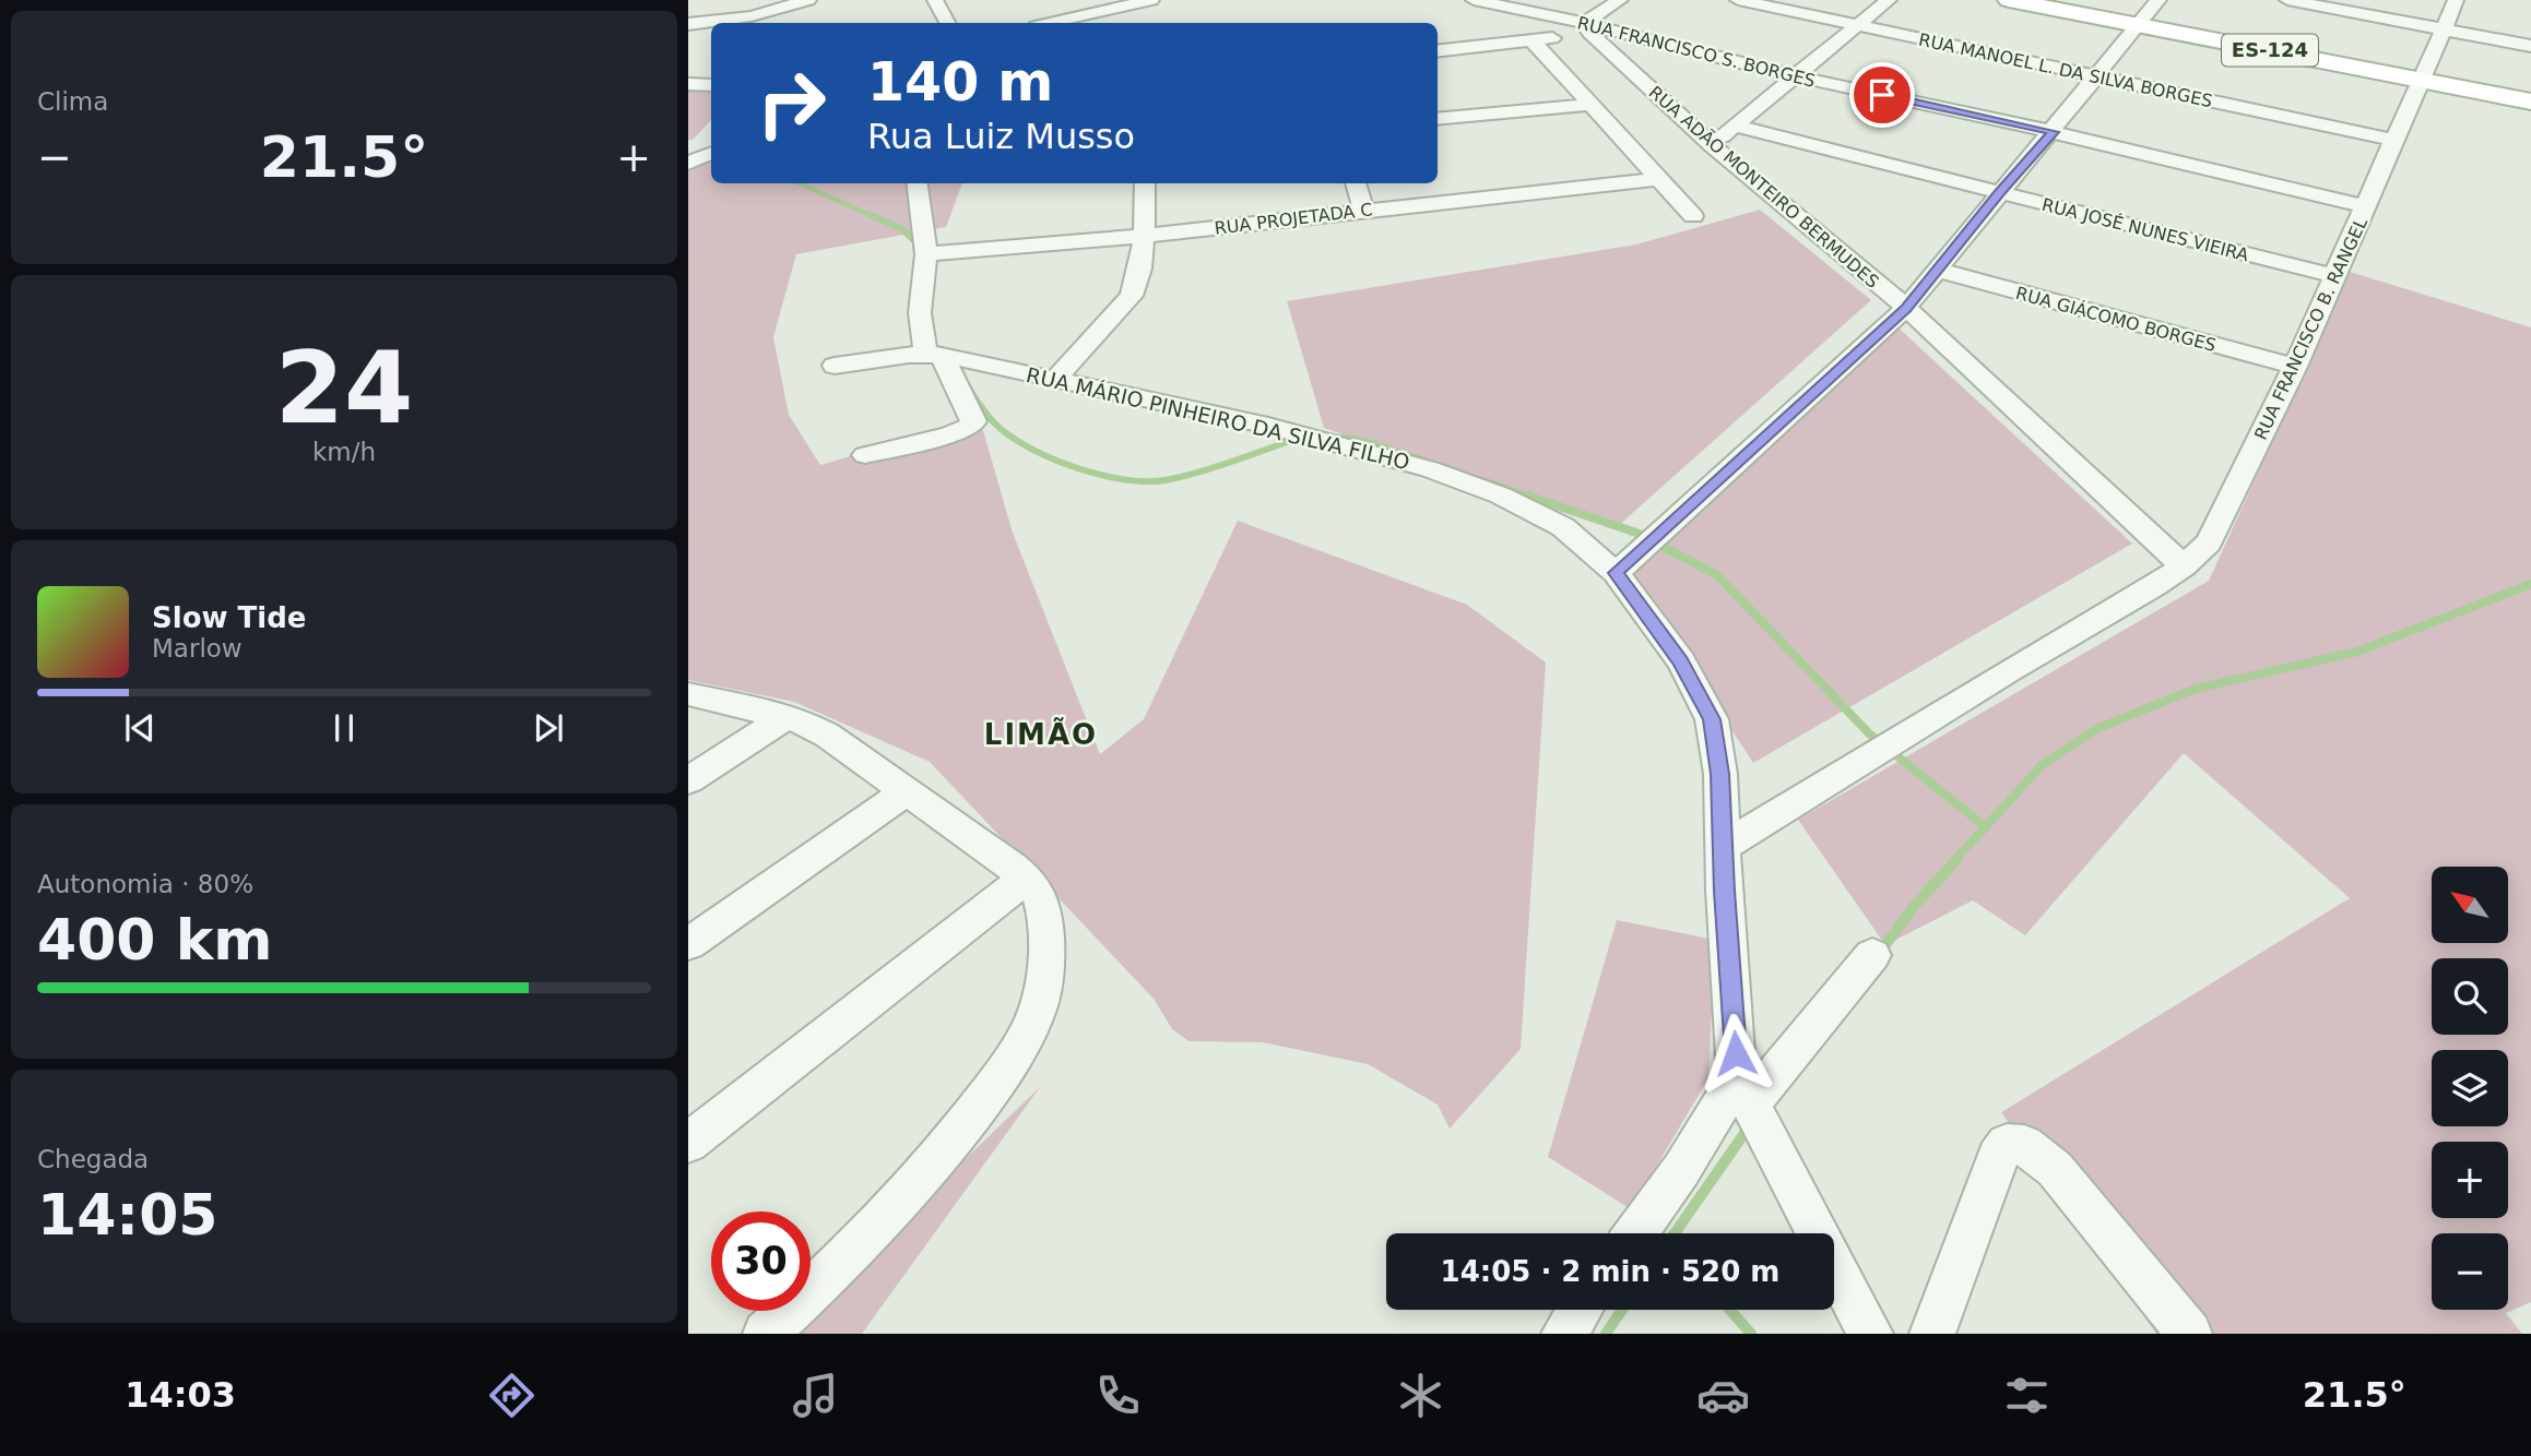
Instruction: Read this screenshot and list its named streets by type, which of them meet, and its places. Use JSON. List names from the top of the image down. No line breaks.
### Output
{"streets":{"main road":["ES-124"],"street":["RUA FRANCISCO S. BORGES","RUA MANOEL L. DA SILVA BORGES","RUA ADÃO MONTEIRO BERMUDES","RUA PROJETADA C","RUA JOSÉ NUNES VIEIRA","RUA GIÁCOMO BORGES","RUA FRANCISCO B. RANGEL","RUA MÁRIO PINHEIRO DA SILVA FILHO"]},"crossings":[["ES-124","RUA FRANCISCO B. RANGEL"],["RUA FRANCISCO S. BORGES","RUA ADÃO MONTEIRO BERMUDES"],["RUA FRANCISCO S. BORGES","RUA FRANCISCO B. RANGEL"],["RUA MANOEL L. DA SILVA BORGES","RUA FRANCISCO B. RANGEL"],["RUA ADÃO MONTEIRO BERMUDES","RUA FRANCISCO B. RANGEL"],["RUA JOSÉ NUNES VIEIRA","RUA FRANCISCO B. RANGEL"],["RUA GIÁCOMO BORGES","RUA FRANCISCO B. RANGEL"],["RUA FRANCISCO B. RANGEL","RUA MÁRIO PINHEIRO DA SILVA FILHO"]],"districts":["LIMÃO"],"north":"top left","page":{"tile":["Clima",["24","km/h"],["Autonomia · 80%","400 km"],["Chegada","14:05"]],"turn":["140 m","Rua Luiz Musso"],"heat":["−","21.5°","+"],"song":["Slow Tide","Marlow"],"map_buttons":["+","−"],"limit":"30","trip":"14:05 · 2 min · 520 m","tabs":["14:03","21.5°"]}}
